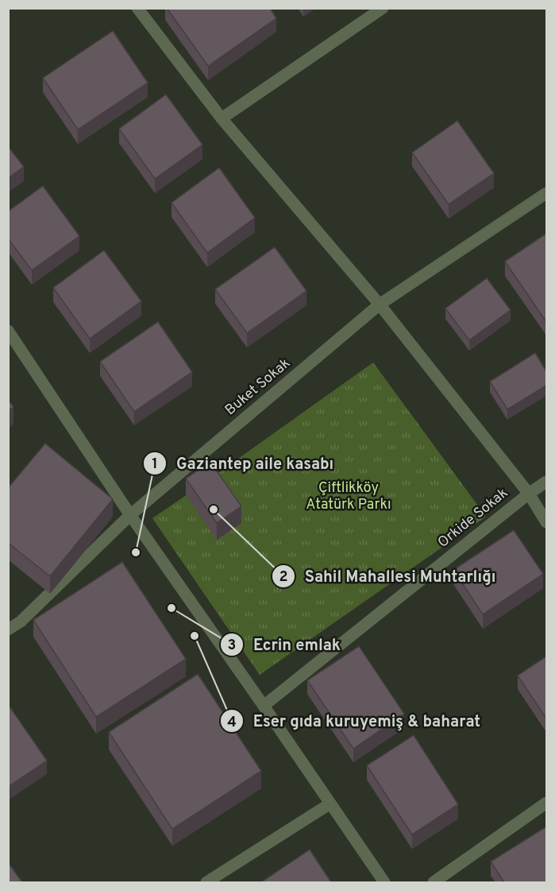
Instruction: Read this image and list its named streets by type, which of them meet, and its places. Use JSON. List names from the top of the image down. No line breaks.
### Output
{"streets":{"street":["Buket Sokak","Orkide Sokak"]},"parks":["Çiftlikköy Atatürk Parkı"],"places":["Sahil Mahallesi Muhtarlığı","Gaziantep aile kasabı","Ecrin emlak","Eser gıda kuruyemiş & baharat"]}
